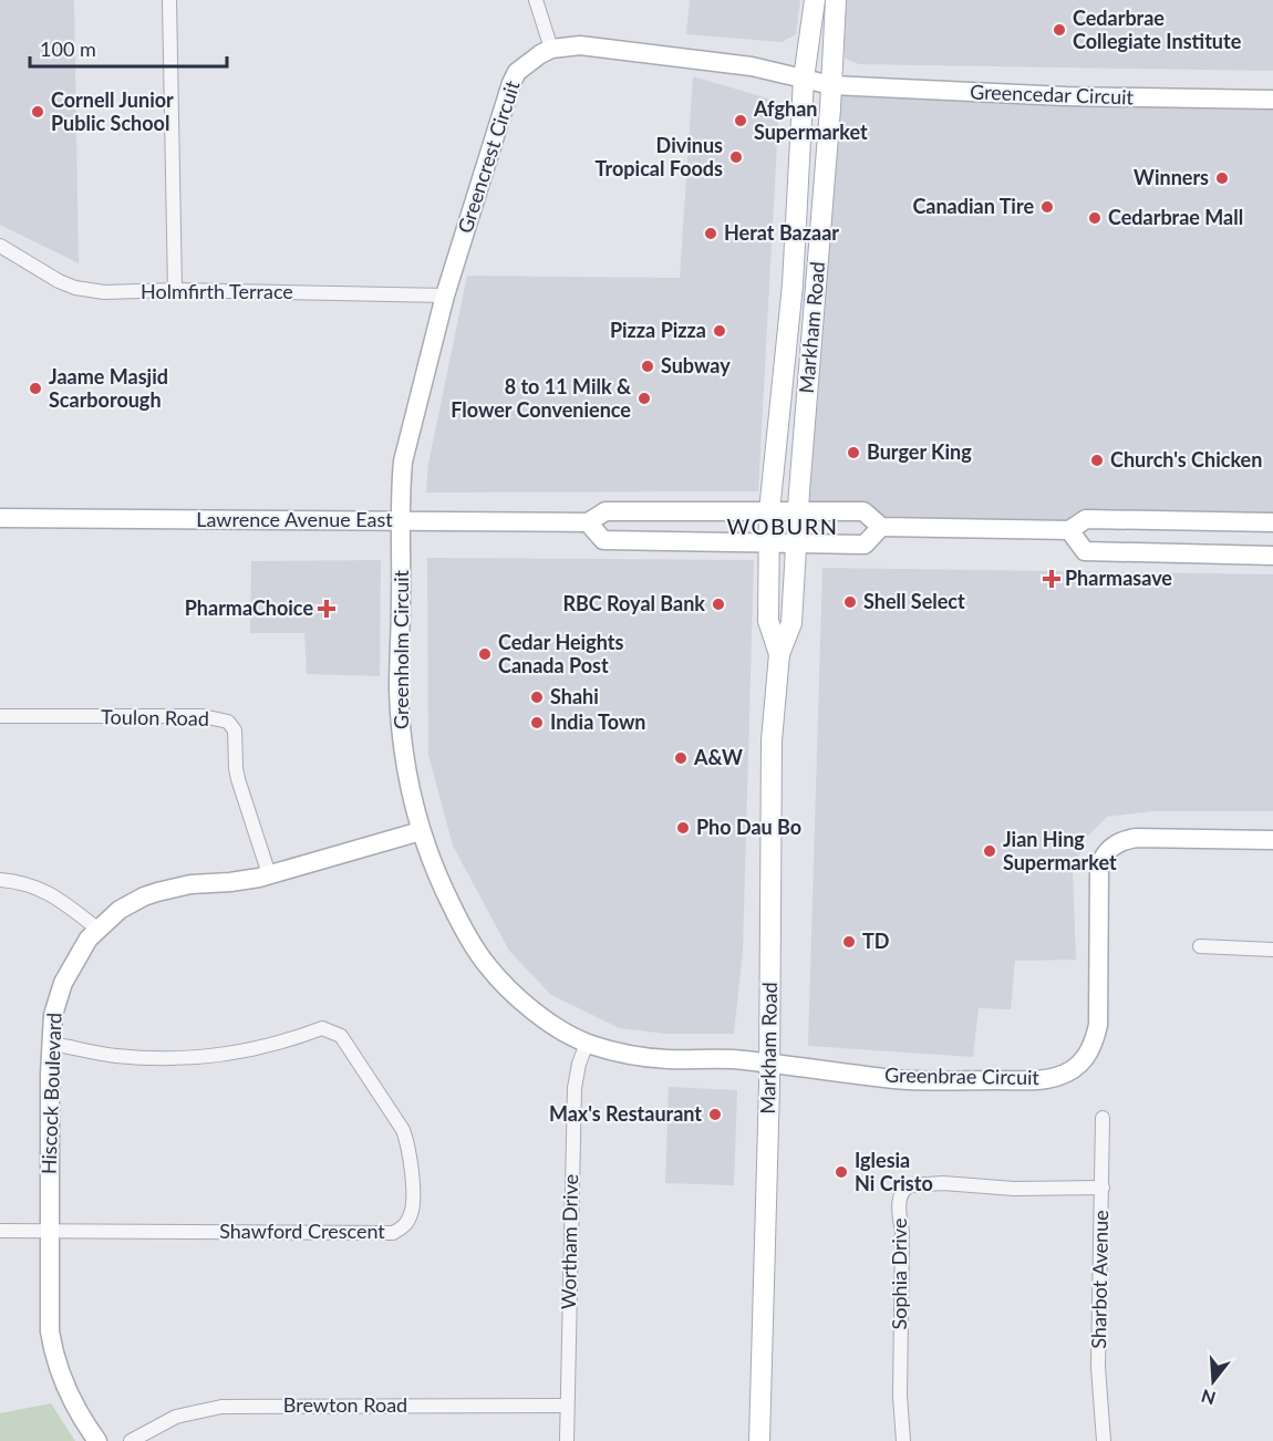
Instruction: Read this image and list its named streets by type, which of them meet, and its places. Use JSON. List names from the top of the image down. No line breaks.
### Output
{"streets":{"main road":["Markham Road"],"street":["Greencedar Circuit","Greencrest Circuit","Holmfirth Terrace","Lawrence Avenue East","Greenholm Circuit","Toulon Road","Greenbrae Circuit","Hiscock Boulevard","Shawford Crescent","Wortham Drive","Sophia Drive","Sharbot Avenue","Brewton Road"]},"crossings":[["Greencedar Circuit","Greencrest Circuit"],["Greencedar Circuit","Markham Road"],["Greencrest Circuit","Holmfirth Terrace"],["Greencrest Circuit","Markham Road"],["Greencrest Circuit","Lawrence Avenue East"],["Greencrest Circuit","Greenholm Circuit"],["Markham Road","Lawrence Avenue East"],["Markham Road","Greenholm Circuit"],["Markham Road","Greenbrae Circuit"],["Lawrence Avenue East","Greenholm Circuit"],["Greenholm Circuit","Greenbrae Circuit"],["Greenholm Circuit","Hiscock Boulevard"],["Greenholm Circuit","Wortham Drive"],["Toulon Road","Hiscock Boulevard"],["Hiscock Boulevard","Shawford Crescent"],["Wortham Drive","Brewton Road"],["Sophia Drive","Sharbot Avenue"]],"districts":["WOBURN"],"places":{"other":["Cedarbrae Collegiate Institute","Cornell Junior Public School","Afghan Supermarket","Divinus Tropical Foods","Winners","Canadian Tire","Cedarbrae Mall","Herat Bazaar","Pizza Pizza","Subway","Jaame Masjid Scarborough","8 to 11 Milk & Flower Convenience","Burger King","Church's Chicken","Shell Select","RBC Royal Bank","Cedar Heights Canada Post","Shahi","India Town","A&W","Pho Dau Bo","Jian Hing Supermarket","TD","Max's Restaurant","Iglesia Ni Cristo"],"health":["Pharmasave","PharmaChoice"]},"scale_bar":"100 m","north":"bottom"}
